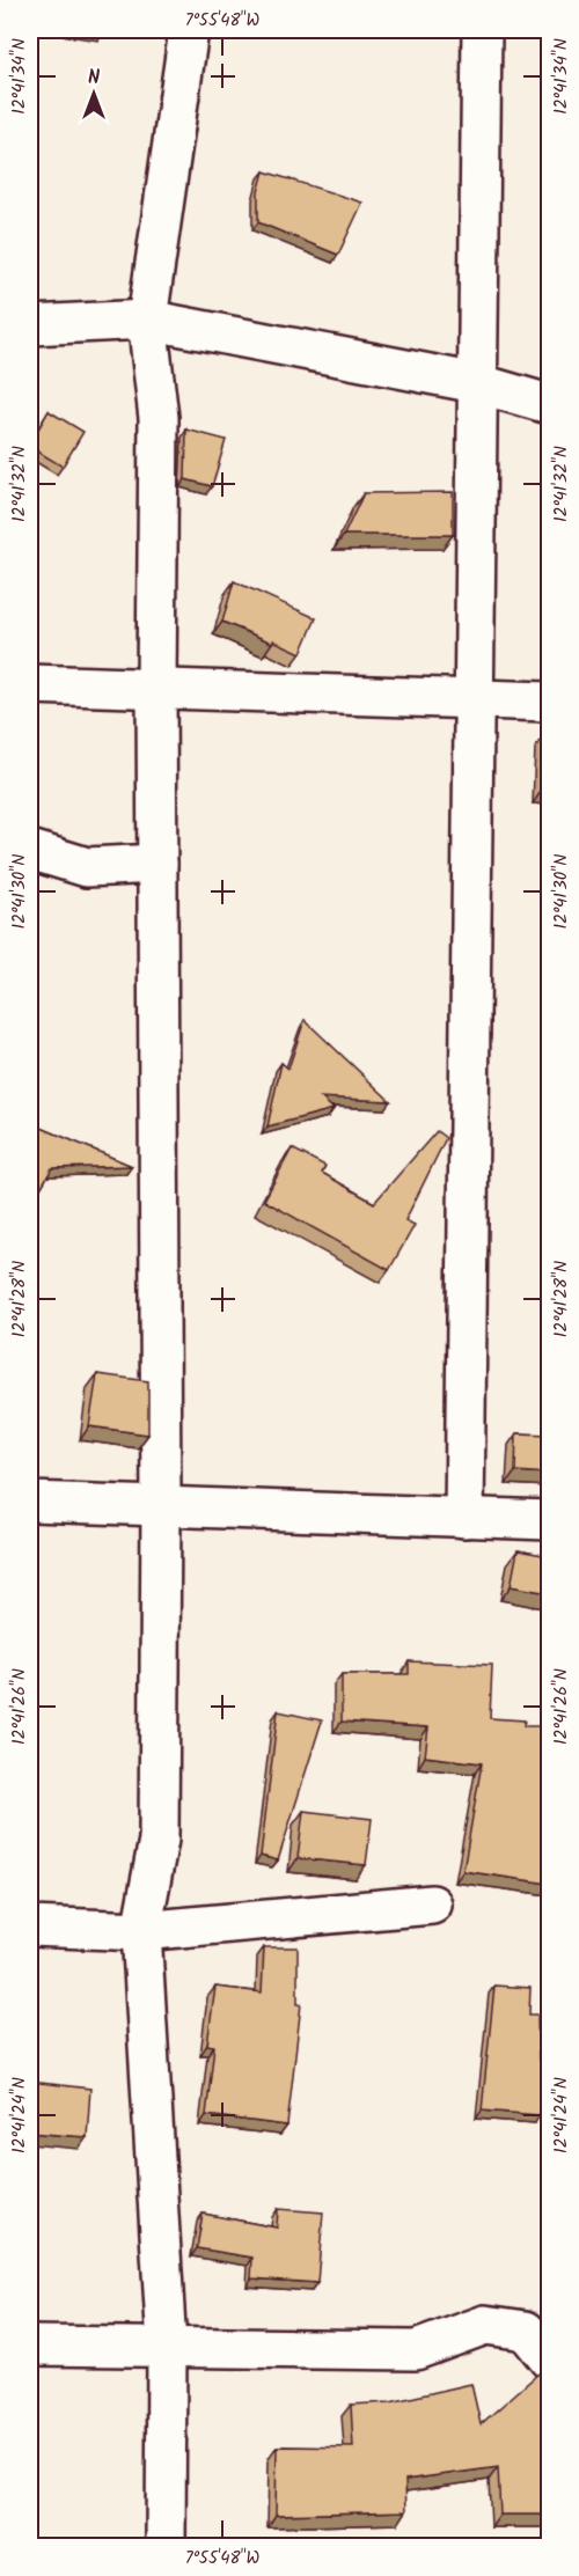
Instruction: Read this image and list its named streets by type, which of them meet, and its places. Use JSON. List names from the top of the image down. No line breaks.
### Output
{"north":"top","coordinates":["7°55'48\"W","12°41'34\"N","12°41'32\"N","12°41'30\"N","12°41'28\"N","12°41'26\"N","12°41'24\"N"]}
